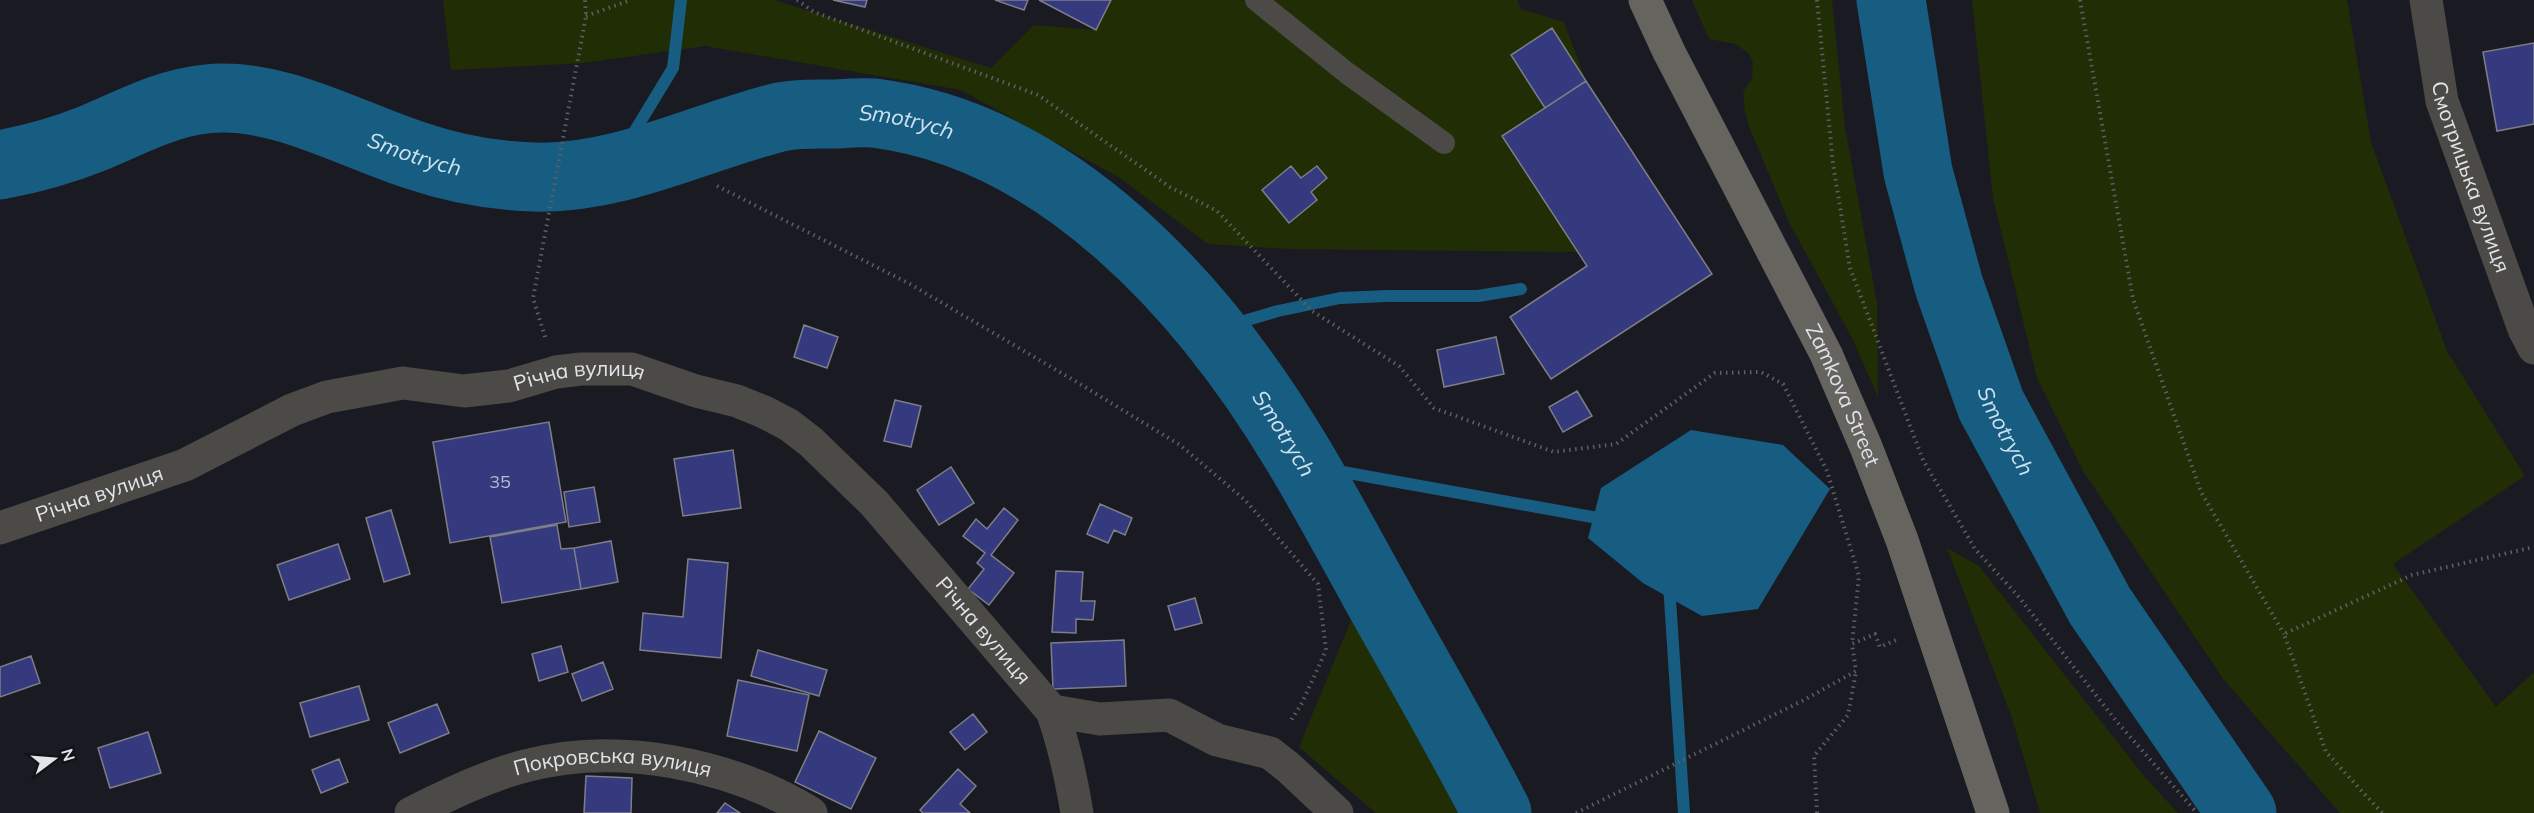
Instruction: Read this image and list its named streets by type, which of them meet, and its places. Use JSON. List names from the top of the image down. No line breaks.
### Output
{"streets":{"main road":["Zamkova Street"],"street":["Смотрицька вулиця","Річна вулиця","Покровська вулиця"]},"water":["Smotrych"],"house_numbers":["35"],"north":"right"}
